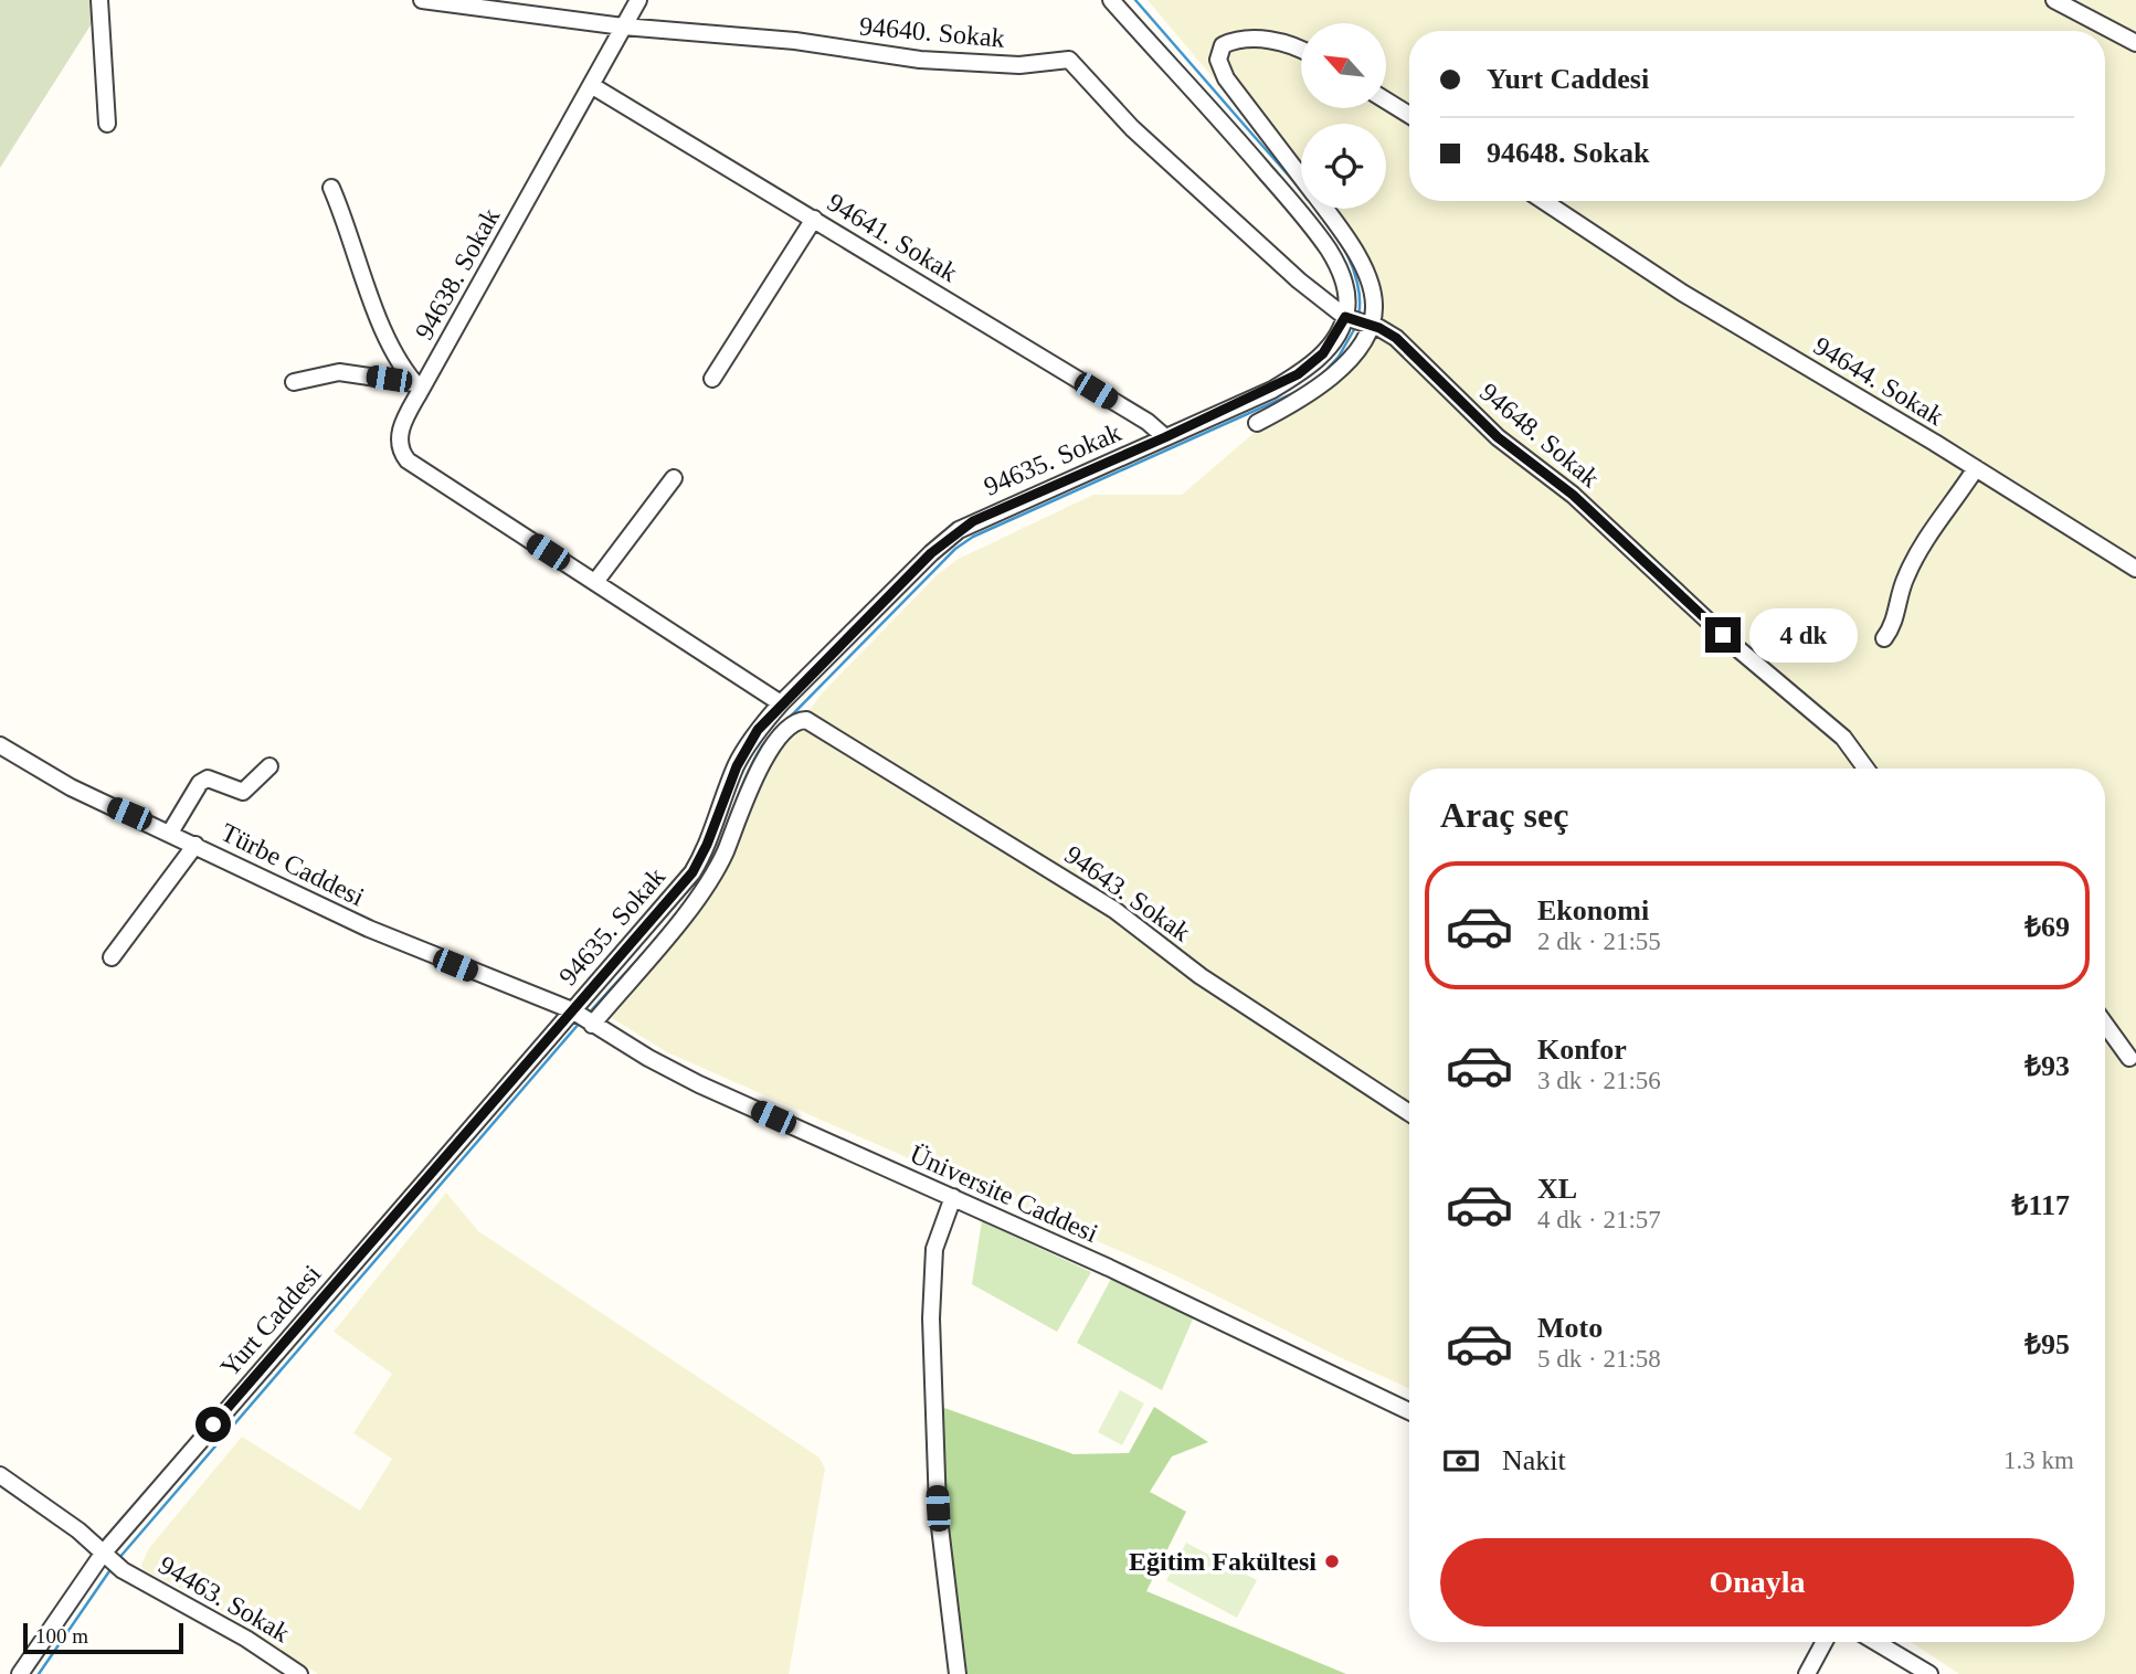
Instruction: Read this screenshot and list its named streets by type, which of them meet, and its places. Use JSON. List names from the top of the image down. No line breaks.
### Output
{"streets":{"street":["94640. Sokak","94641. Sokak","94638. Sokak","94644. Sokak","94648. Sokak","94635. Sokak","Türbe Caddesi","94643. Sokak","Üniversite Caddesi","Yurt Caddesi","94463. Sokak"]},"crossings":[["94640. Sokak","94638. Sokak"],["94640. Sokak","94648. Sokak"],["94640. Sokak","94635. Sokak"],["94641. Sokak","94638. Sokak"],["94641. Sokak","94635. Sokak"],["94638. Sokak","94635. Sokak"],["94648. Sokak","94635. Sokak"],["94635. Sokak","Türbe Caddesi"],["94635. Sokak","94643. Sokak"],["94635. Sokak","Üniversite Caddesi"],["94635. Sokak","Yurt Caddesi"],["Türbe Caddesi","Üniversite Caddesi"],["Türbe Caddesi","Yurt Caddesi"],["Üniversite Caddesi","Yurt Caddesi"],["Yurt Caddesi","94463. Sokak"]],"places":["Eğitim Fakültesi"],"scale_bar":"100 m","north":"top left","page":{"banner":["Yurt Caddesi","94648. Sokak"],"bubble":"4 dk","heading":"Araç seç","list":[{"name":"Ekonomi","note":"2 dk · 21:55","value":"₺69"},{"name":"Konfor","note":"3 dk · 21:56","value":"₺93"},{"name":"XL","note":"4 dk · 21:57","value":"₺117"},{"name":"Moto","note":"5 dk · 21:58","value":"₺95"}],"pay":["Nakit","1.3 km"],"buttons":"Onayla","scale":"100 m"}}
